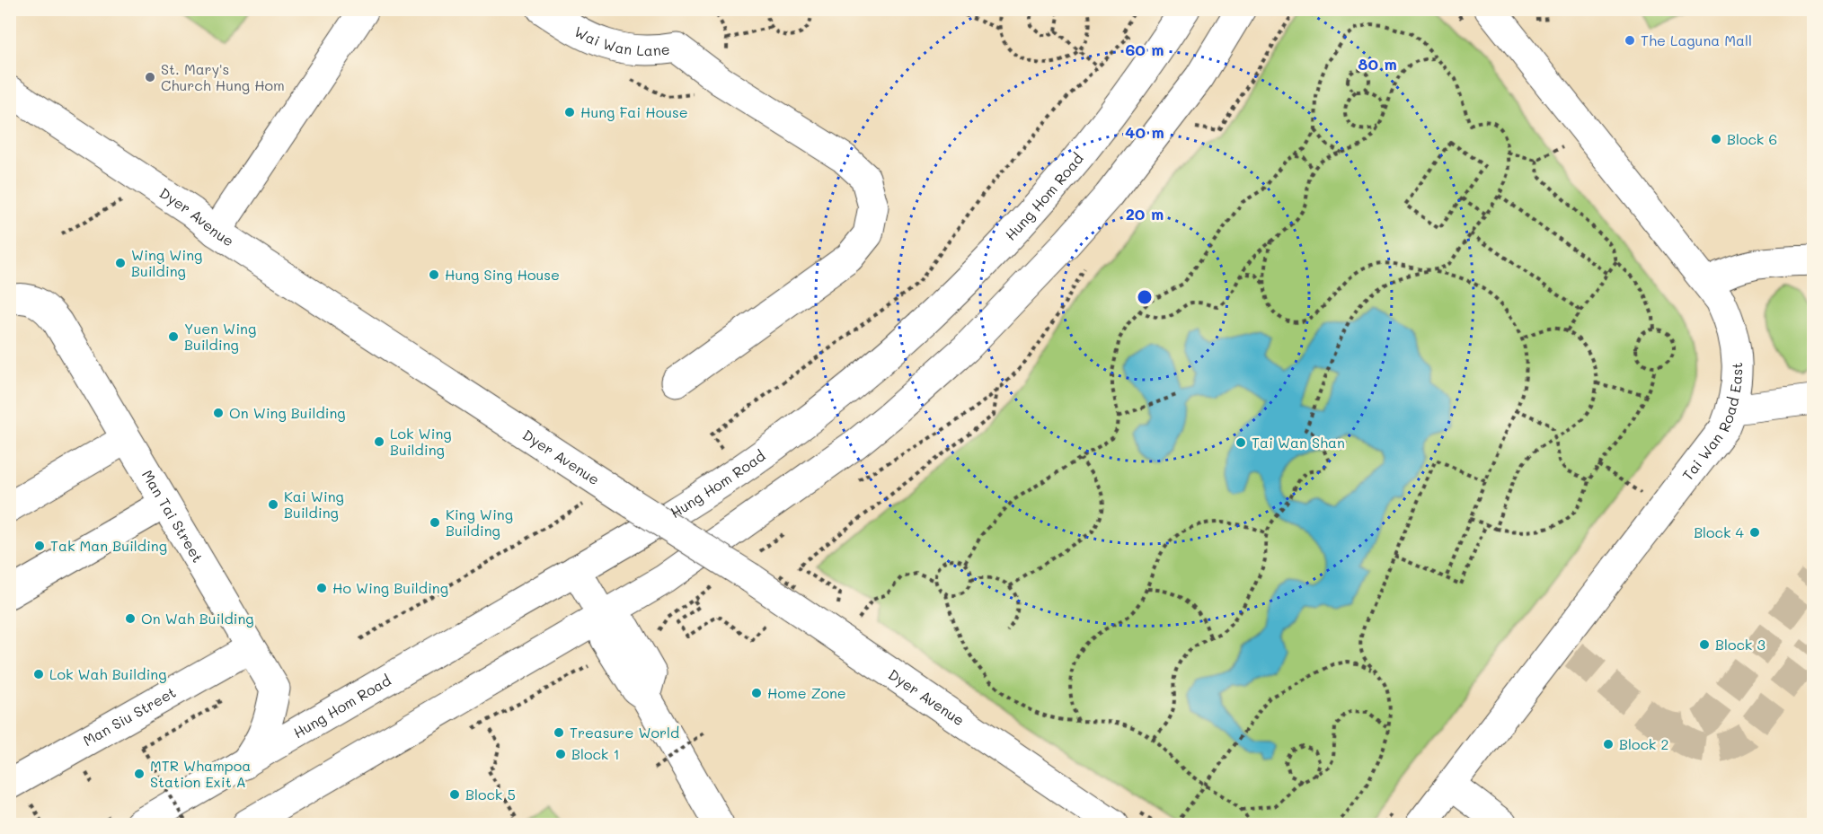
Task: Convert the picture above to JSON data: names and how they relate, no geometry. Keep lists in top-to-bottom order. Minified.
{"streets":{"street":["Wai Wan Lane","Hung Hom Road","Dyer Avenue","Tai Wan Road East","Man Tai Street","Man Siu Street"]},"crossings":[["Hung Hom Road","Man Tai Street"],["Man Tai Street","Man Siu Street"]],"places":["The Laguna Mall","St. Mary's Church Hung Hom","Hung Fai House","Block 6","Wing Wing Building","Hung Sing House","Yuen Wing Building","On Wing Building","Lok Wing Building","Tai Wan Shan","Kai Wing Building","King Wing Building","Block 4","Tak Man Building","Ho Wing Building","On Wah Building","Block 3","Lok Wah Building","Home Zone","Treasure World","Block 2","Block 1","MTR Whampoa Station Exit A","Block 5"],"rings":["60 m","80 m","40 m","20 m"]}
